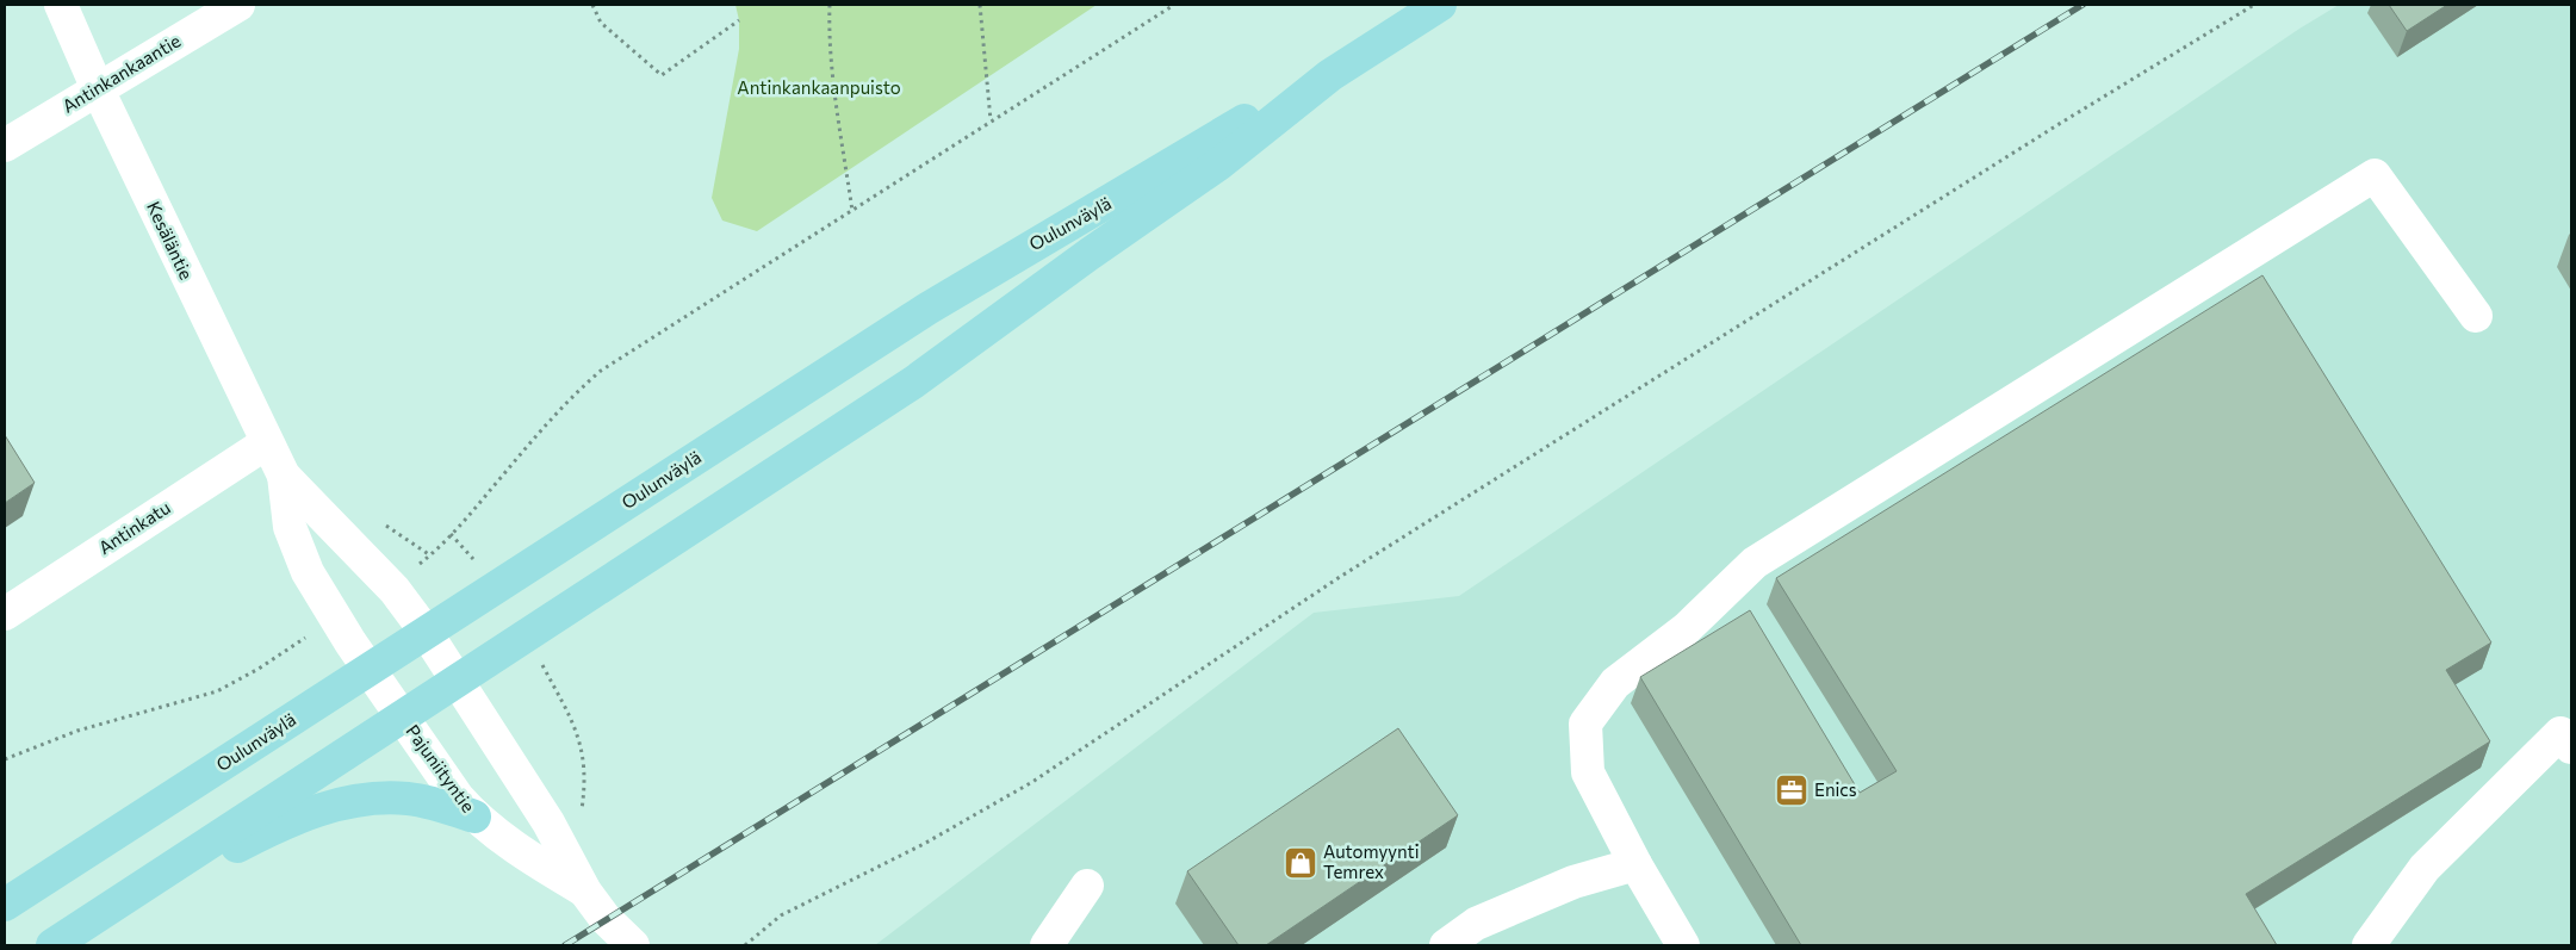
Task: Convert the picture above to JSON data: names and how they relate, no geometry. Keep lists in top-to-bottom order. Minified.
{"streets":{"main road":["Oulunväylä"],"street":["Antinkankaantie","Kesäläntie","Antinkatu","Pajuniityntie"]},"crossings":[["Antinkankaantie","Kesäläntie"],["Oulunväylä","Kesäläntie"],["Oulunväylä","Pajuniityntie"],["Kesäläntie","Antinkatu"],["Kesäläntie","Pajuniityntie"]],"parks":["Antinkankaanpuisto"],"places":{"office":["Enics"],"shop":["Automyynti Temrex"]}}
